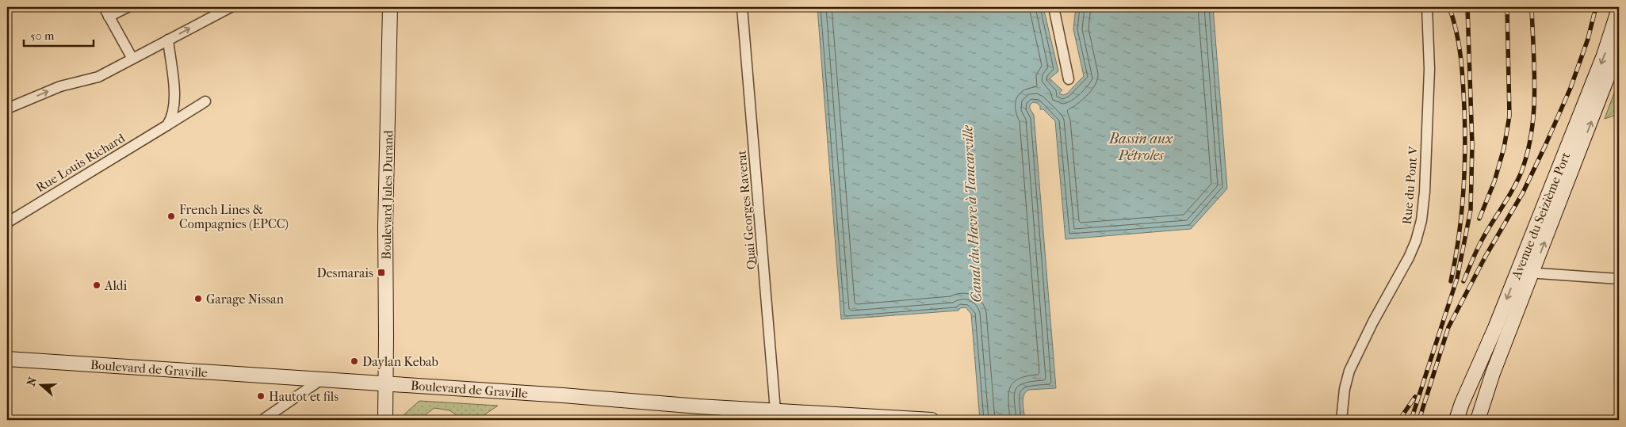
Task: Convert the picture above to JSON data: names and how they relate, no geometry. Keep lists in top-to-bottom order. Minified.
{"streets":{"main road":["Boulevard Jules Durand","Avenue du Seizième Port","Boulevard de Graville"],"street":["Rue Louis Richard","Rue du Pont V","Quai Georges Raverat"]},"crossings":[["Boulevard Jules Durand","Boulevard de Graville"],["Quai Georges Raverat","Boulevard de Graville"]],"water":["Bassin aux Pétroles","Canal du Havre à Tancarville"],"places":{"other":["French Lines & Compagnies (EPCC)","Aldi","Garage Nissan","Daylan Kebab","Hautot et fils"],"transit":["Desmarais"]},"scale_bar":"50 m","north":"left"}
